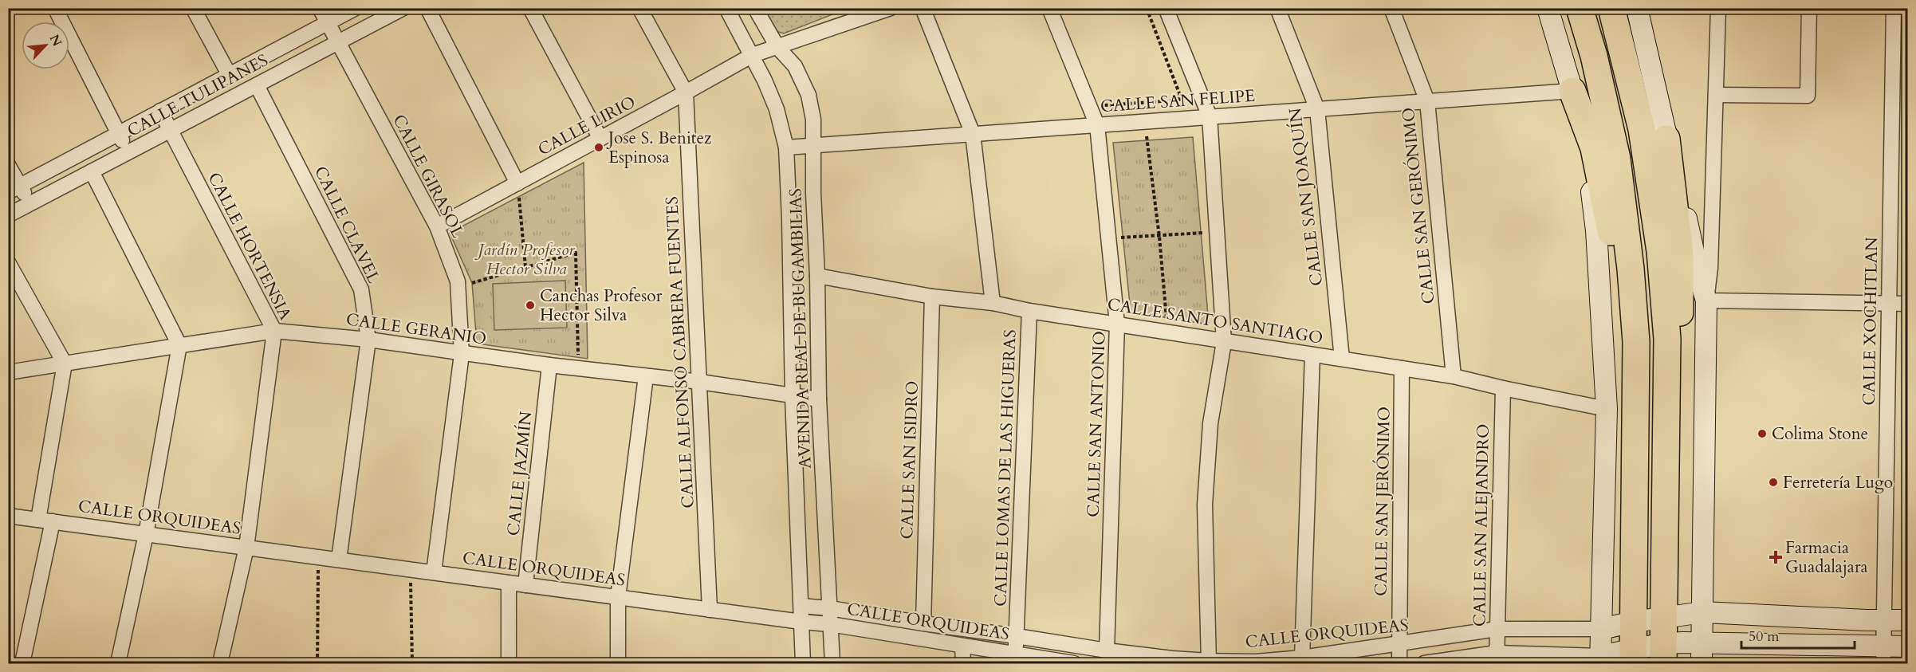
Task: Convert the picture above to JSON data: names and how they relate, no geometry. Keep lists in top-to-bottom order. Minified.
{"streets":{"street":["CALLE TULIPANES","CALLE SAN FELIPE","CALLE LIRIO","CALLE GIRASOL","CALLE SAN JOAQUÍN","CALLE SAN GERÓNIMO","CALLE CLAVEL","CALLE HORTENSIA","CALLE SANTO SANTIAGO","CALLE XOCHITLAN","AVENIDA REAL DE BUGAMBILIAS","CALLE GERANIO","CALLE ALFONSO CABRERA FUENTES","CALLE SAN ANTONIO","CALLE SAN ISIDRO","CALLE LOMAS DE LAS HIGUERAS","CALLE JAZMÍN","CALLE SAN JERÓNIMO","CALLE ORQUIDEAS","CALLE SAN ALEJANDRO"]},"crossings":[["CALLE TULIPANES","CALLE GIRASOL"],["CALLE TULIPANES","CALLE CLAVEL"],["CALLE TULIPANES","CALLE HORTENSIA"],["CALLE SAN FELIPE","CALLE SAN JOAQUÍN"],["CALLE SAN FELIPE","CALLE SAN GERÓNIMO"],["CALLE SAN FELIPE","AVENIDA REAL DE BUGAMBILIAS"],["CALLE SAN FELIPE","CALLE SAN ANTONIO"],["CALLE LIRIO","CALLE GIRASOL"],["CALLE LIRIO","AVENIDA REAL DE BUGAMBILIAS"],["CALLE LIRIO","CALLE ALFONSO CABRERA FUENTES"],["CALLE GIRASOL","CALLE GERANIO"],["CALLE GIRASOL","CALLE ORQUIDEAS"],["CALLE SAN JOAQUÍN","CALLE SANTO SANTIAGO"],["CALLE SAN GERÓNIMO","CALLE SANTO SANTIAGO"],["CALLE CLAVEL","CALLE GERANIO"],["CALLE CLAVEL","CALLE ORQUIDEAS"],["CALLE HORTENSIA","CALLE GERANIO"],["CALLE HORTENSIA","CALLE ORQUIDEAS"],["CALLE SANTO SANTIAGO","AVENIDA REAL DE BUGAMBILIAS"],["CALLE SANTO SANTIAGO","CALLE SAN ANTONIO"],["CALLE SANTO SANTIAGO","CALLE SAN ISIDRO"],["CALLE SANTO SANTIAGO","CALLE LOMAS DE LAS HIGUERAS"],["CALLE SANTO SANTIAGO","CALLE SAN JERÓNIMO"],["CALLE SANTO SANTIAGO","CALLE SAN ALEJANDRO"],["AVENIDA REAL DE BUGAMBILIAS","CALLE GERANIO"],["AVENIDA REAL DE BUGAMBILIAS","CALLE ORQUIDEAS"],["CALLE GERANIO","CALLE ALFONSO CABRERA FUENTES"],["CALLE GERANIO","CALLE JAZMÍN"],["CALLE ALFONSO CABRERA FUENTES","CALLE ORQUIDEAS"],["CALLE SAN ANTONIO","CALLE ORQUIDEAS"],["CALLE SAN ISIDRO","CALLE ORQUIDEAS"],["CALLE LOMAS DE LAS HIGUERAS","CALLE ORQUIDEAS"],["CALLE JAZMÍN","CALLE ORQUIDEAS"],["CALLE SAN JERÓNIMO","CALLE ORQUIDEAS"],["CALLE ORQUIDEAS","CALLE SAN ALEJANDRO"]],"parks":["Jardín Profesor Hector Silva"],"places":{"other":["Jose S. Benitez Espinosa","Canchas Profesor Hector Silva","Colima Stone","Ferretería Lugo"],"health":["Farmacia Guadalajara"]},"scale_bar":"50 m","north":"top right"}
